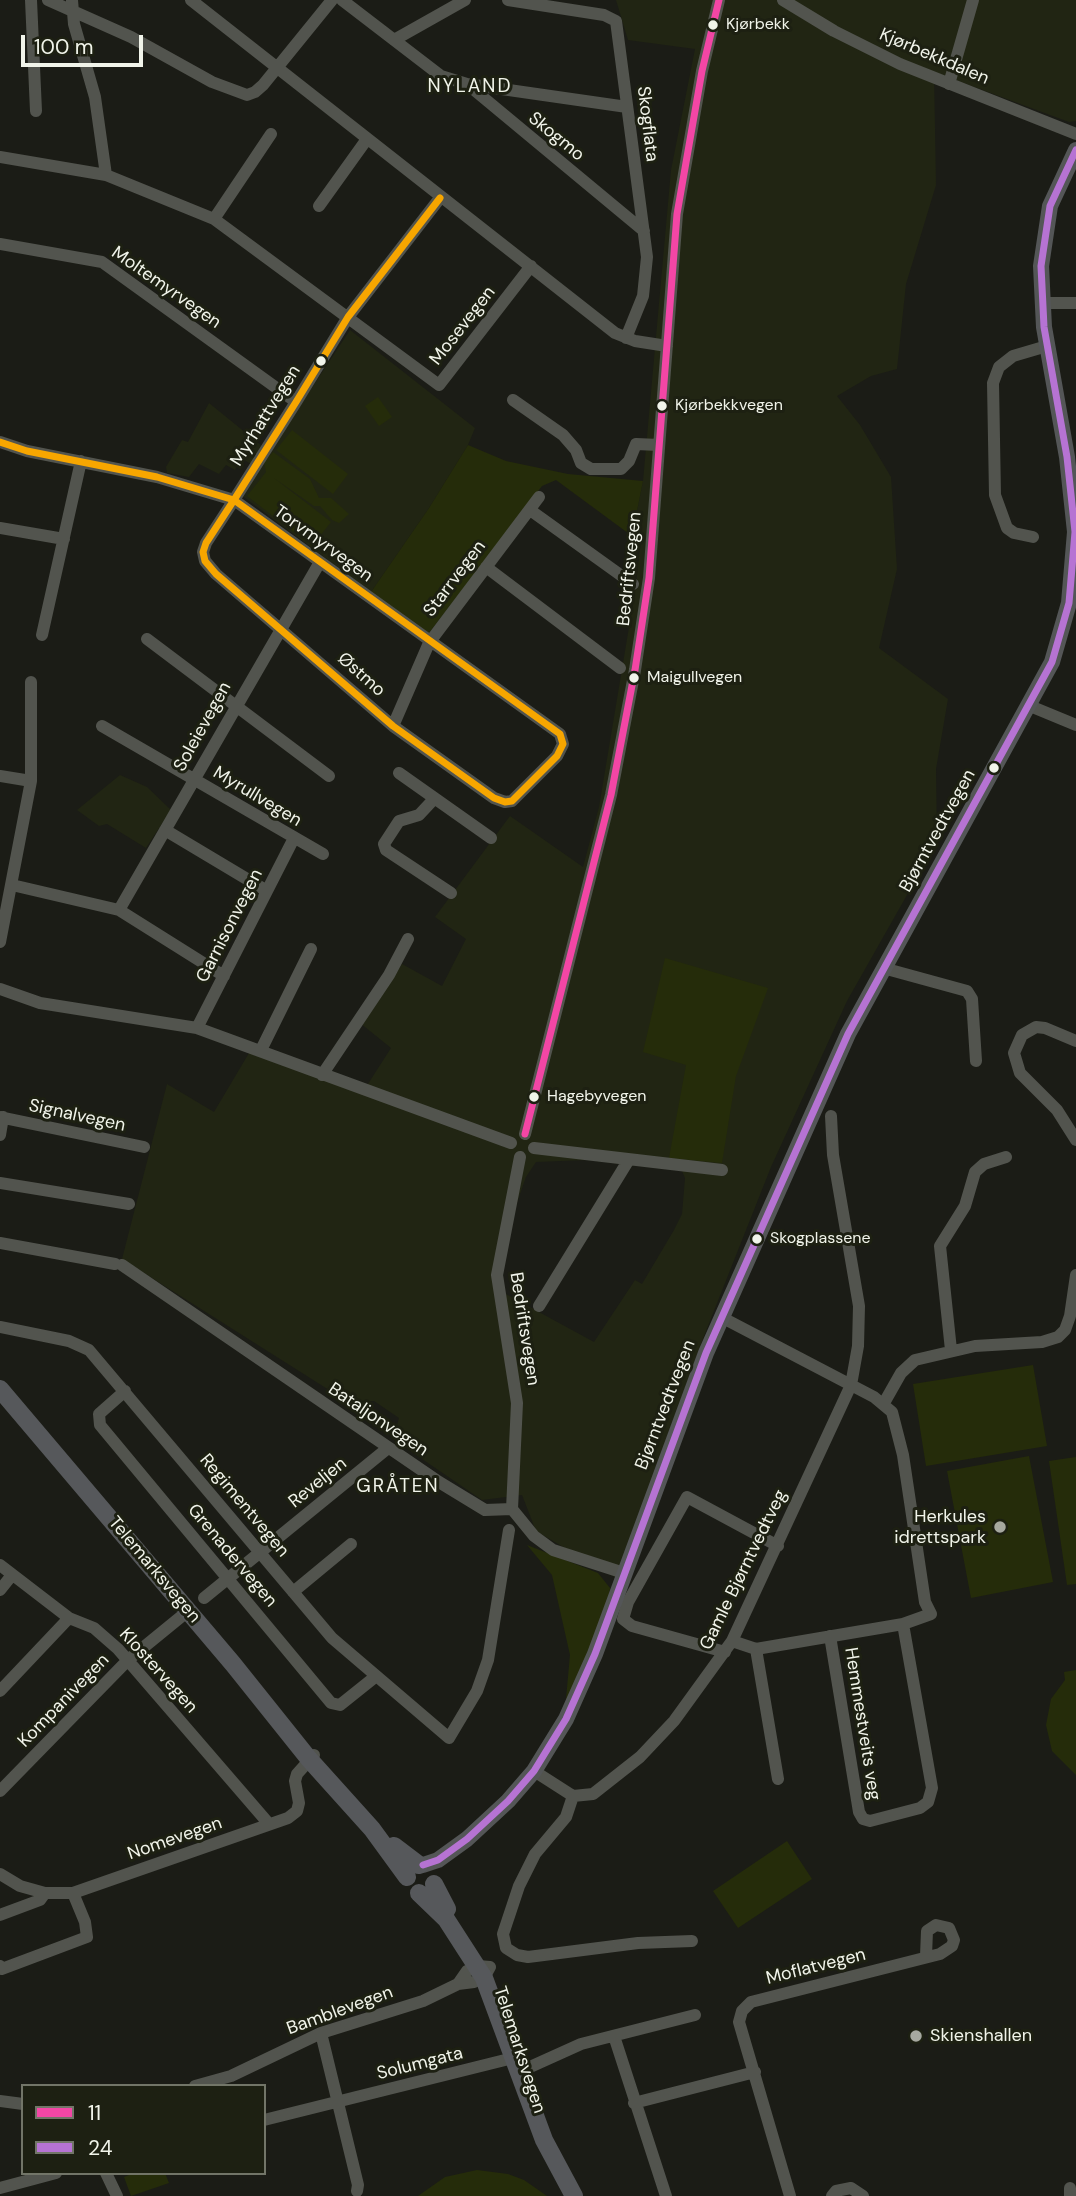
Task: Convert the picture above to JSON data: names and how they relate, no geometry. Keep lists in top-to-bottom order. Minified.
{"streets":{"highway":["Telemarksvegen"],"main road":["Bjørntvedtvegen"],"street":["Kjørbekkdalen","Skogflata","Skogmo","Moltemyrvegen","Mosevegen","Myrhattvegen","Torvmyrvegen","Bedriftsvegen","Starrvegen","Østmo","Soleievegen","Myrullvegen","Garnisonvegen","Signalvegen","Bataljonvegen","Reveljen","Regimentvegen","Grenadervegen","Gamle Bjørntvedtveg","Klostervegen","Kompanivegen","Hemmestveits veg","Nomevegen","Moflatvegen","Bamblevegen","Solumgata"]},"crossings":[["Skogflata","Skogmo"],["Moltemyrvegen","Myrhattvegen"],["Mosevegen","Myrhattvegen"],["Myrhattvegen","Torvmyrvegen"],["Myrhattvegen","Østmo"],["Torvmyrvegen","Starrvegen"],["Torvmyrvegen","Østmo"],["Torvmyrvegen","Soleievegen"],["Bedriftsvegen","Bataljonvegen"],["Starrvegen","Østmo"],["Østmo","Soleievegen"],["Soleievegen","Myrullvegen"],["Myrullvegen","Garnisonvegen"],["Bjørntvedtvegen","Telemarksvegen"],["Bataljonvegen","Reveljen"],["Reveljen","Regimentvegen"],["Reveljen","Grenadervegen"],["Regimentvegen","Grenadervegen"],["Telemarksvegen","Kompanivegen"],["Telemarksvegen","Nomevegen"],["Telemarksvegen","Bamblevegen"],["Klostervegen","Kompanivegen"],["Klostervegen","Nomevegen"]],"districts":["NYLAND","GRÅTEN"],"places":["Kjørbekk","Kjørbekkvegen","Maigullvegen","Hagebyvegen","Skogplassene","Herkules idrettspark","Skienshallen"],"lines":["transit line 11","transit line 24"],"legend":["11","24"],"scale_bar":"100 m"}
